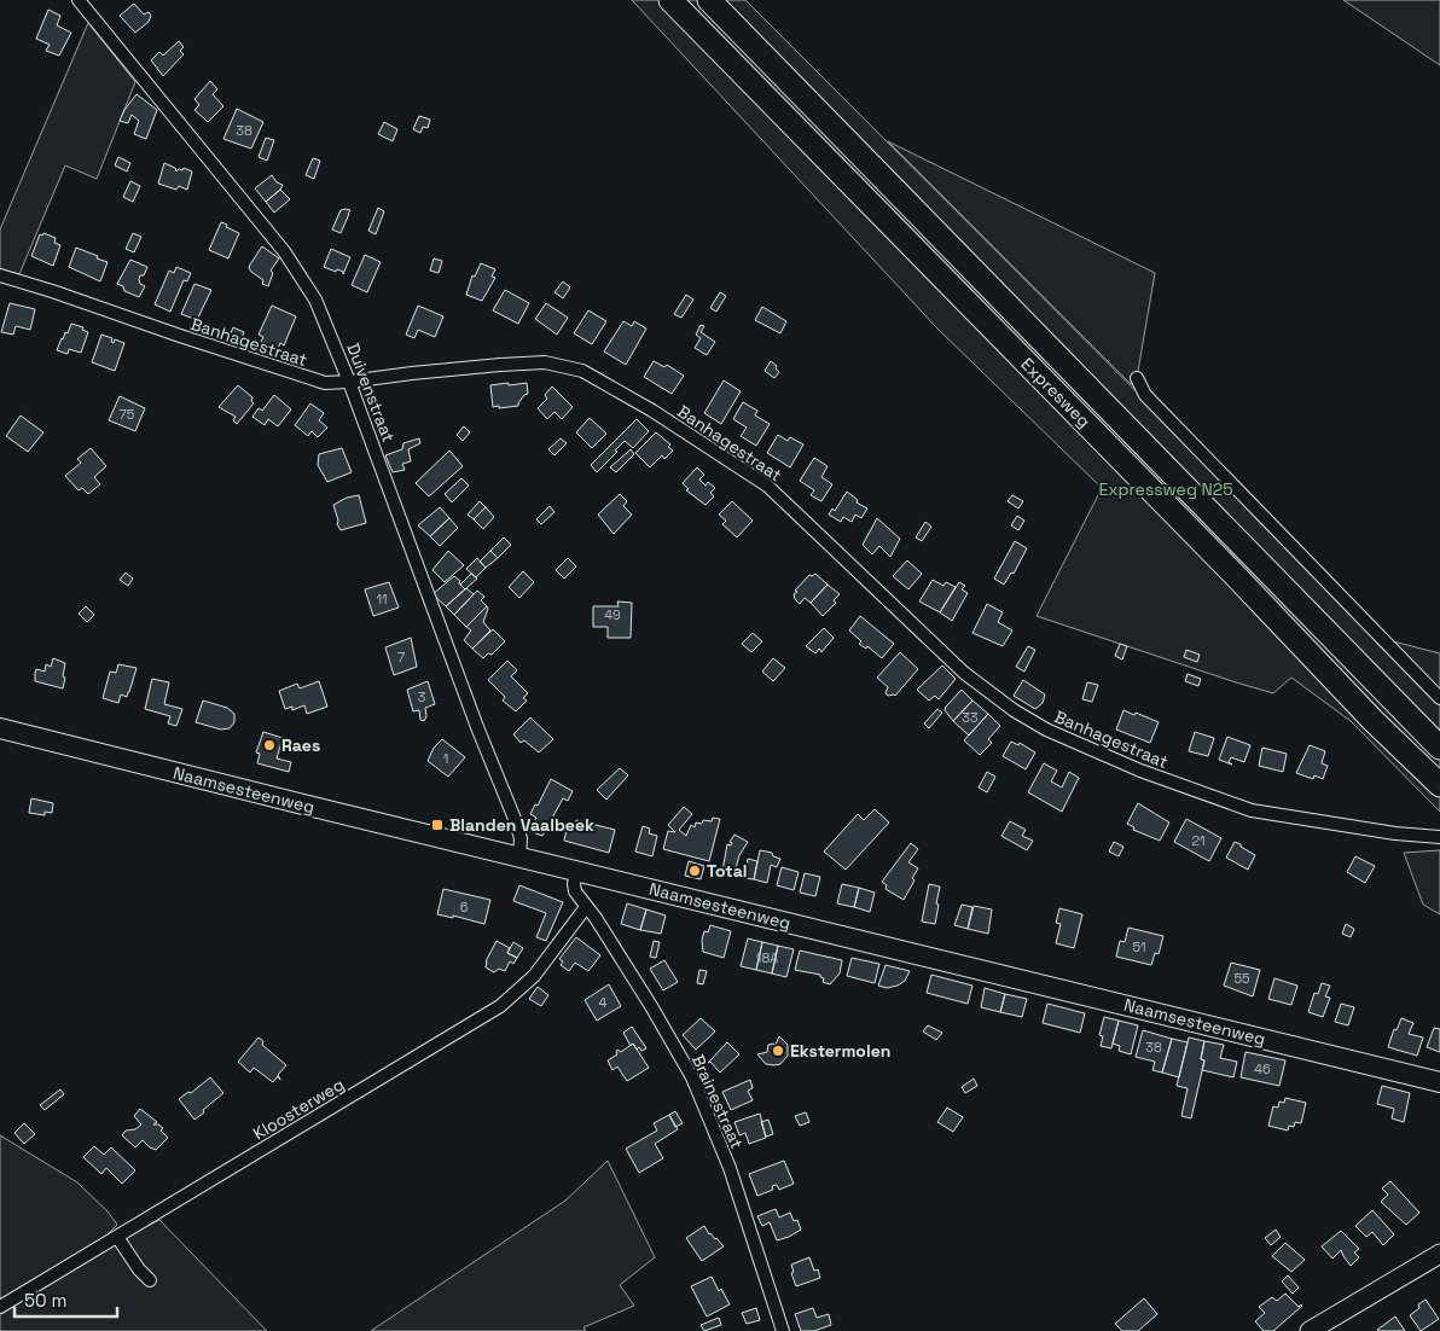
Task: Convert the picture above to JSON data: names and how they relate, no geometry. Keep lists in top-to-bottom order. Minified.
{"streets":{"highway":["Expresweg"],"main road":["Naamsesteenweg"],"street":["Banhagestraat","Duivenstraat","Brainestraat","Kloosterweg"]},"crossings":[["Banhagestraat","Duivenstraat"],["Duivenstraat","Naamsesteenweg"],["Naamsesteenweg","Brainestraat"],["Brainestraat","Kloosterweg"]],"parks":["Expressweg N25"],"places":{"other":["Raes","Total","Ekstermolen"],"transit":["Blanden Vaalbeek"]},"house_numbers":["38","75","11","49","7","3","33","1","21","6","51","18A","55","4","38","46"],"scale_bar":"50 m"}
